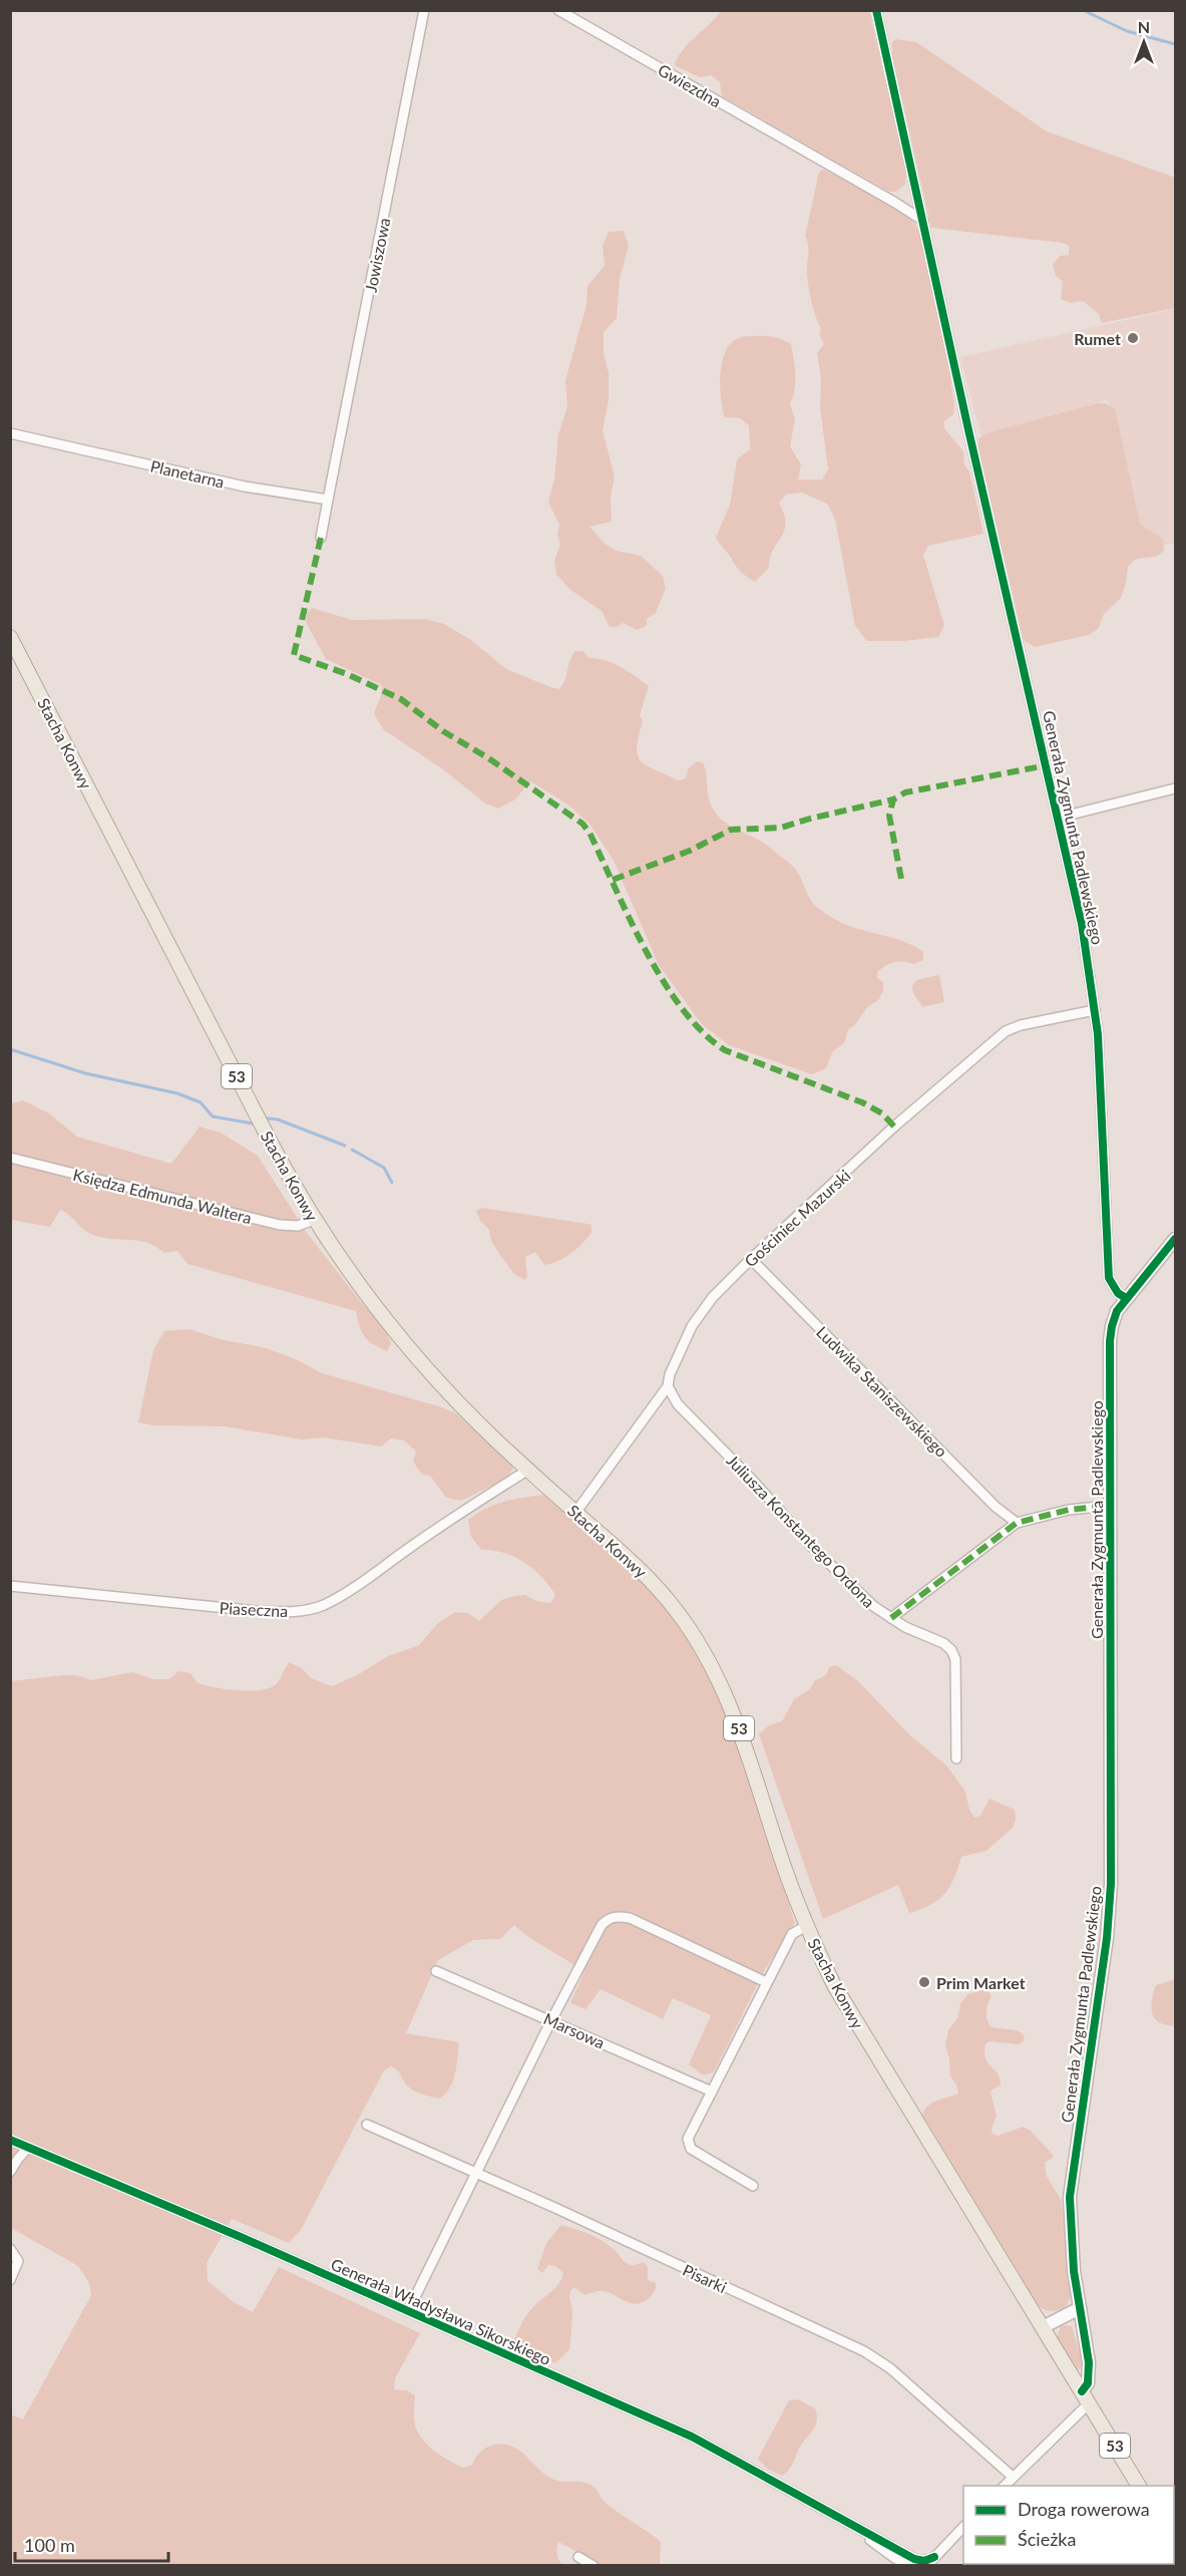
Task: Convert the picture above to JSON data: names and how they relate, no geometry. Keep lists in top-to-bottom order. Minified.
{"streets":{"main road":["Stacha Konwy","53"],"street":["Gwiezdna","Jowiszowa","Planetarna","Generała Zygmunta Padlewskiego","Księdza Edmunda Waltera","Gościniec Mazurski","Ludwika Staniszewskiego","Juliusza Konstantego Ordona","Piaseczna","Marsowa","Pisarki","Generała Władysława Sikorskiego"]},"crossings":[["Gwiezdna","Generała Zygmunta Padlewskiego"],["Jowiszowa","Planetarna"],["Stacha Konwy","Generała Zygmunta Padlewskiego"],["Stacha Konwy","Księdza Edmunda Waltera"],["Stacha Konwy","Gościniec Mazurski"],["Stacha Konwy","Piaseczna"],["Generała Zygmunta Padlewskiego","Gościniec Mazurski"],["Generała Zygmunta Padlewskiego","Juliusza Konstantego Ordona"],["Gościniec Mazurski","Ludwika Staniszewskiego"],["Gościniec Mazurski","Juliusza Konstantego Ordona"],["Ludwika Staniszewskiego","Juliusza Konstantego Ordona"]],"places":["Rumet","Prim Market"],"legend":["Droga rowerowa","Ścieżka"],"scale_bar":"100 m","north":"top"}
